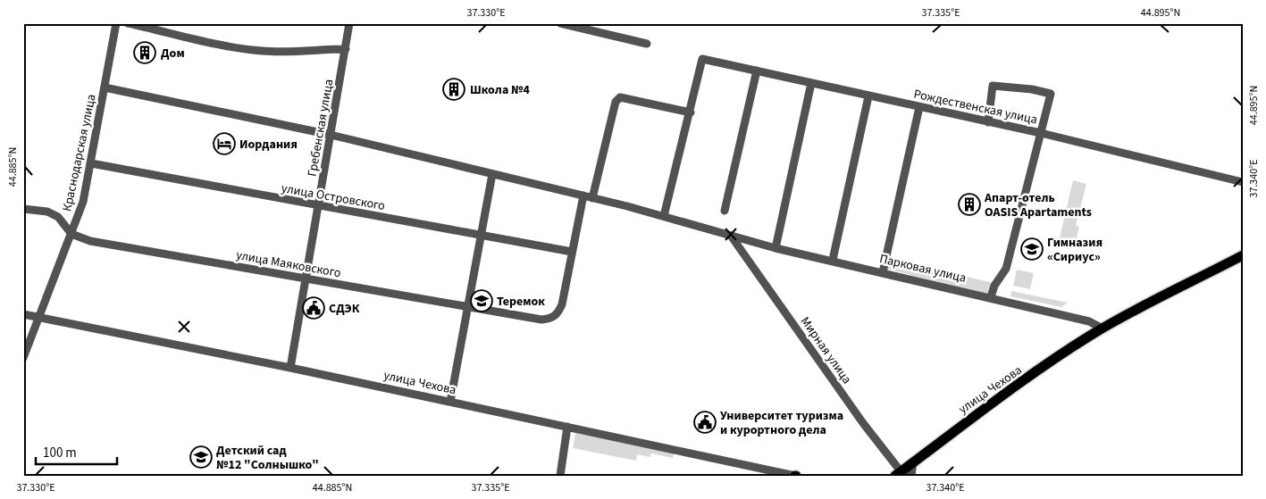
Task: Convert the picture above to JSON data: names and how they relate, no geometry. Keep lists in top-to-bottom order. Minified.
{"streets":{"main road":["улица Чехова"],"street":["Рождественская улица","Гребенская улица","Краснодарская улица","улица Островского","улица Маяковского","Парковая улица","Мирная улица"]},"crossings":[["Гребенская улица","улица Островского"],["Гребенская улица","улица Маяковского"],["Гребенская улица","Парковая улица"],["Гребенская улица","улица Чехова"],["Краснодарская улица","улица Островского"],["Краснодарская улица","улица Маяковского"],["Краснодарская улица","Парковая улица"],["Краснодарская улица","улица Чехова"],["улица Островского","улица Маяковского"],["Парковая улица","Мирная улица"],["Парковая улица","улица Чехова"],["Мирная улица","улица Чехова"]],"places":{"building":["Дом","Школа №4","Апарт-отель OASIS Apartaments"],"hotel":["Иордания"],"school or university":["Гимназия «Сириус»","Теремок","Детский сад №12 \"Солнышко\""],"public building":["СДЭК","Университет туризма и курортного дела"]},"scale_bar":"100 m","coordinates":["37.330°E","37.335°E","44.895°N","44.885°N","37.340°E"]}
